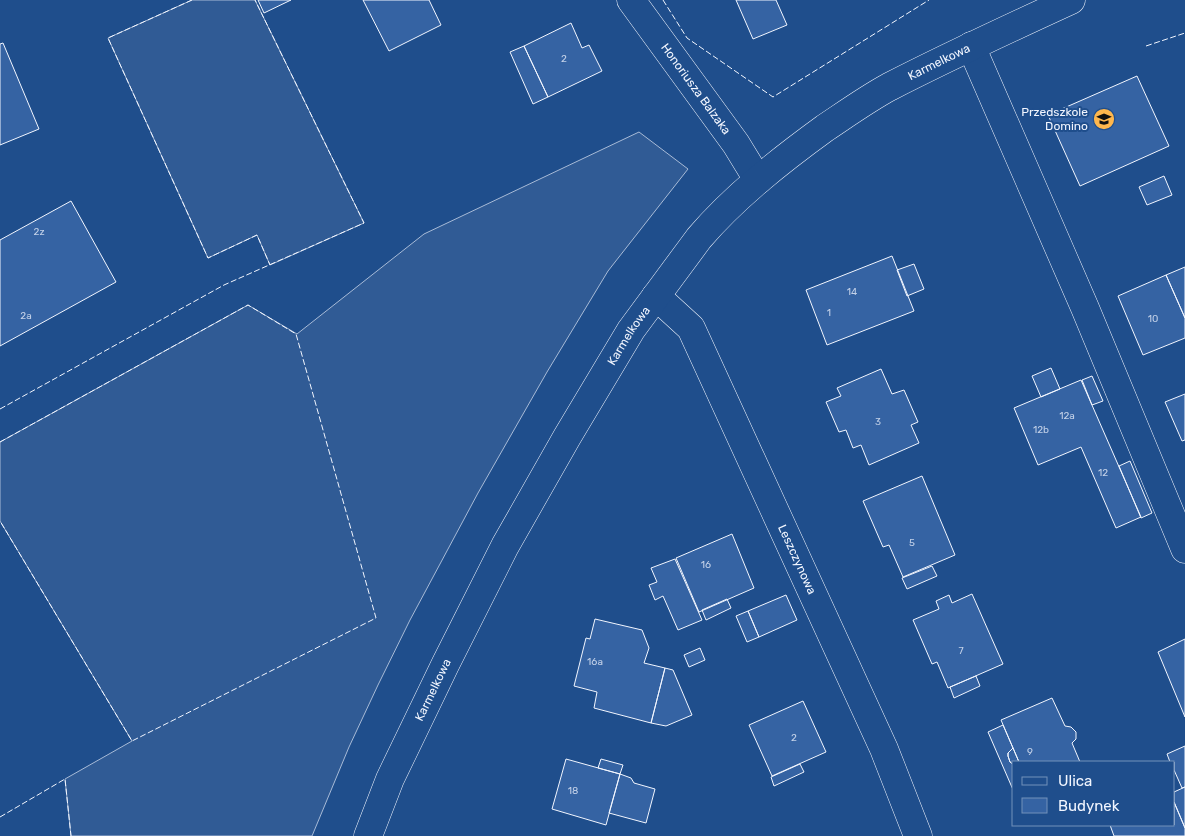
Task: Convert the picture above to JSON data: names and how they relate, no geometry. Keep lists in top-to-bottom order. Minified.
{"streets":{"street":["Karmelkowa","Honoriusza Balzaka","Leszczynowa"]},"crossings":[["Karmelkowa","Honoriusza Balzaka"],["Karmelkowa","Leszczynowa"]],"places":{"school or university":["Przedszkole Domino"]},"house_numbers":["2","2z","14","1","2a","10","12a","3","12b","12","5","16","7","16a","2","9","18"],"legend":["Ulica","Budynek"]}
